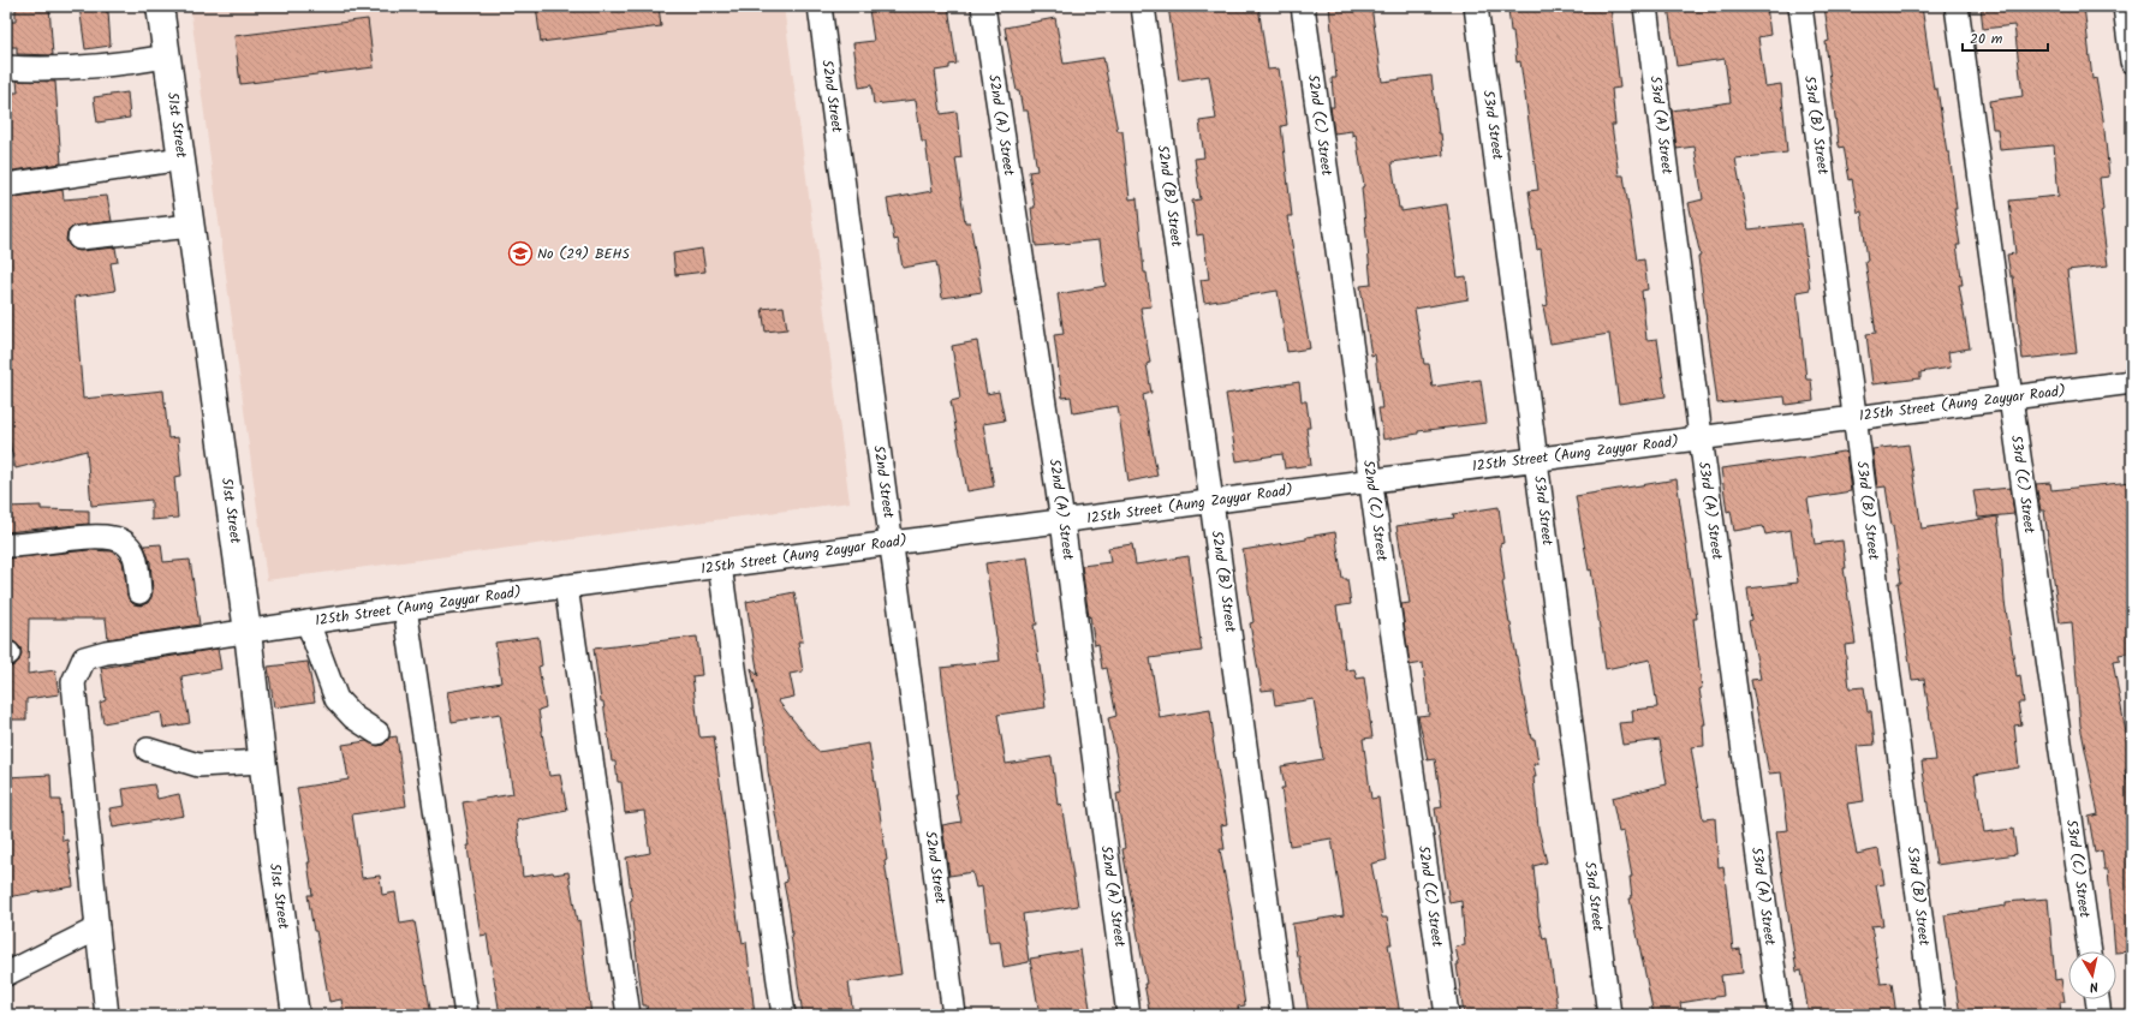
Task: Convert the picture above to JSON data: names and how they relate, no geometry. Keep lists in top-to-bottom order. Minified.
{"streets":{"street":["52nd Street","51st Street","52nd (A) Street","52nd (C) Street","53rd Street","53rd (A) Street","53rd (B) Street","52nd (B) Street","125th Street (Aung Zayyar Road)","53rd (C) Street"]},"crossings":[["52nd Street","125th Street (Aung Zayyar Road)"],["51st Street","125th Street (Aung Zayyar Road)"],["52nd (A) Street","125th Street (Aung Zayyar Road)"],["52nd (C) Street","125th Street (Aung Zayyar Road)"],["53rd Street","125th Street (Aung Zayyar Road)"],["53rd (A) Street","125th Street (Aung Zayyar Road)"],["53rd (B) Street","125th Street (Aung Zayyar Road)"],["52nd (B) Street","125th Street (Aung Zayyar Road)"],["125th Street (Aung Zayyar Road)","53rd (C) Street"]],"places":{"school or university":["No (29) BEHS"]},"scale_bar":"20 m","north":"bottom"}
